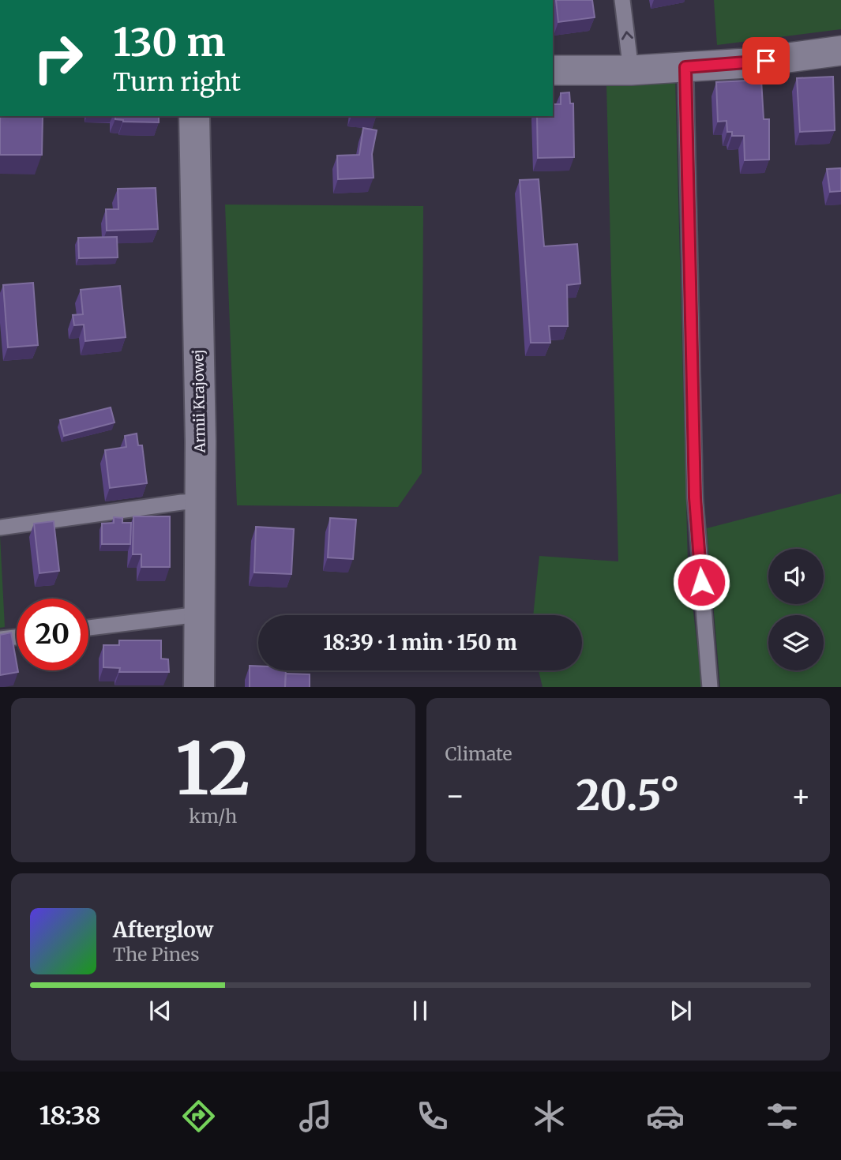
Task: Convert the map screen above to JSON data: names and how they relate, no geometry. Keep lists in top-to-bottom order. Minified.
{"streets":{"street":["Armii Krajowej"]},"page":{"turn":["130 m","Turn right"],"limit":"20","trip":"18:39 · 1 min · 150 m","tile":[["12","km/h"],"Climate"],"heat":["−","20.5°","+"],"song":["Afterglow","The Pines"],"tabs":"18:38"}}
